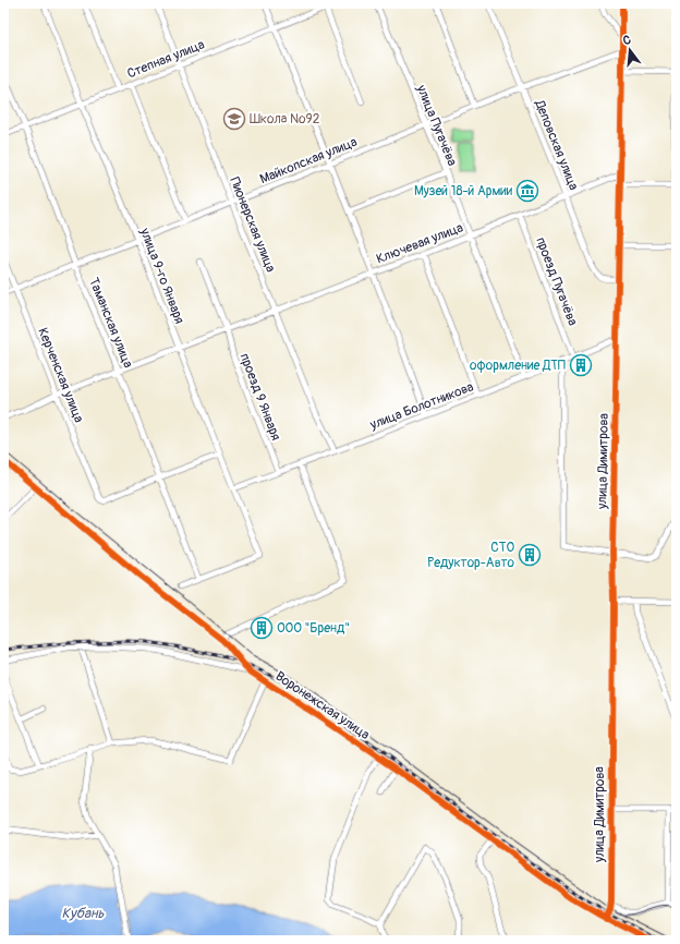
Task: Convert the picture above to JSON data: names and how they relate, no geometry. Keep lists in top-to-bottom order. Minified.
{"streets":{"street":["Степная улица","улица Пугачёва","Деповская улица","Майкопская улица","Пионерская улица","Ключевая улица","улица 9-го Января","проезд Пугачёва","Таманская улица","Керченская улица","проезд 9 Января","улица Болотникова","улица Димитрова","Воронежская улица"]},"crossings":[["Степная улица","Пионерская улица"],["Степная улица","улица 9-го Января"],["Степная улица","Таманская улица"],["улица Пугачёва","Майкопская улица"],["улица Пугачёва","Ключевая улица"],["улица Пугачёва","улица Болотникова"],["Деповская улица","Майкопская улица"],["Деповская улица","Ключевая улица"],["Деповская улица","улица Димитрова"],["Майкопская улица","Пионерская улица"],["Майкопская улица","улица 9-го Января"],["Майкопская улица","Таманская улица"],["Майкопская улица","Керченская улица"],["Майкопская улица","улица Димитрова"],["Пионерская улица","Ключевая улица"],["Пионерская улица","улица Болотникова"],["Ключевая улица","улица 9-го Января"],["Ключевая улица","проезд Пугачёва"],["Ключевая улица","Таманская улица"],["Ключевая улица","Керченская улица"],["Ключевая улица","проезд 9 Января"],["Ключевая улица","улица Димитрова"],["улица 9-го Января","Таманская улица"],["улица 9-го Января","улица Болотникова"],["проезд Пугачёва","улица Болотникова"],["Таманская улица","Керченская улица"],["проезд 9 Января","улица Болотникова"],["улица Болотникова","улица Димитрова"],["улица Димитрова","Воронежская улица"]],"water":["Кубань"],"places":{"school or university":["Школа №92"],"museum":["Музей 18-й Армии"],"building":["оформление ДТП","СТО Редуктор-Авто","ООО \"Бренд\""]},"north":"top"}
